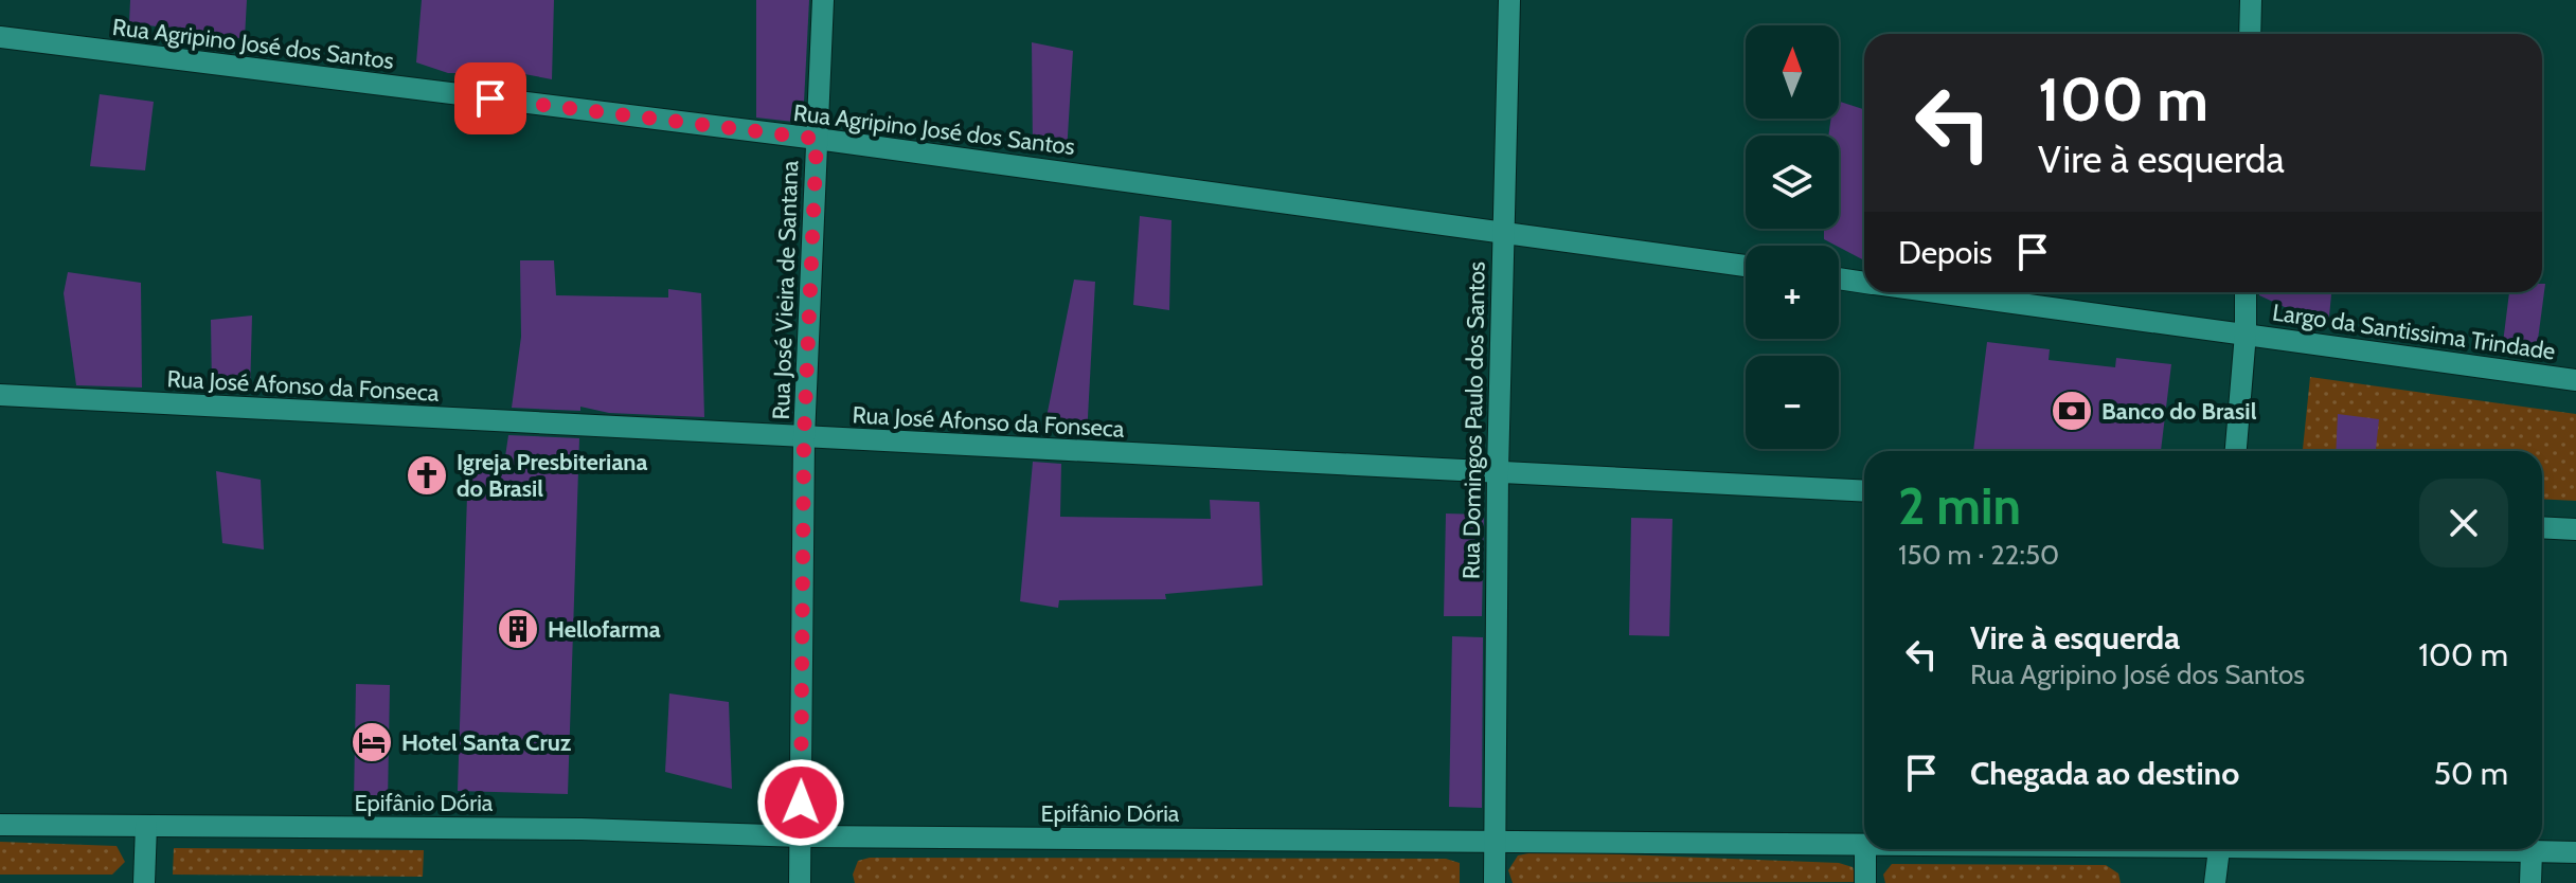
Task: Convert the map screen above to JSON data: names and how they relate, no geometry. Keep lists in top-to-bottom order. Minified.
{"streets":{"street":["Rua Agripino José dos Santos","Rua José Vieira de Santana","Largo da Santissima Trindade","Rua José Afonso da Fonseca","Rua Domingos Paulo dos Santos","Epifânio Dória"]},"crossings":[["Rua Agripino José dos Santos","Rua José Vieira de Santana"],["Rua Agripino José dos Santos","Rua Domingos Paulo dos Santos"],["Rua José Vieira de Santana","Rua José Afonso da Fonseca"],["Rua José Vieira de Santana","Epifânio Dória"],["Rua José Afonso da Fonseca","Rua Domingos Paulo dos Santos"],["Rua Domingos Paulo dos Santos","Epifânio Dória"]],"places":{"bank":["Banco do Brasil"],"church":["Igreja Presbiteriana do Brasil"],"building":["Hellofarma"],"hotel":["Hotel Santa Cruz"]},"north":"top","page":{"map_buttons":["+","−"],"turn":["100 m","Vire à esquerda"],"then":"Depois","heading":["2 min","150 m · 22:50"],"list":[{"name":"Vire à esquerda","note":"Rua Agripino José dos Santos","value":"100 m"},{"name":"Chegada ao destino","value":"50 m"}]}}
